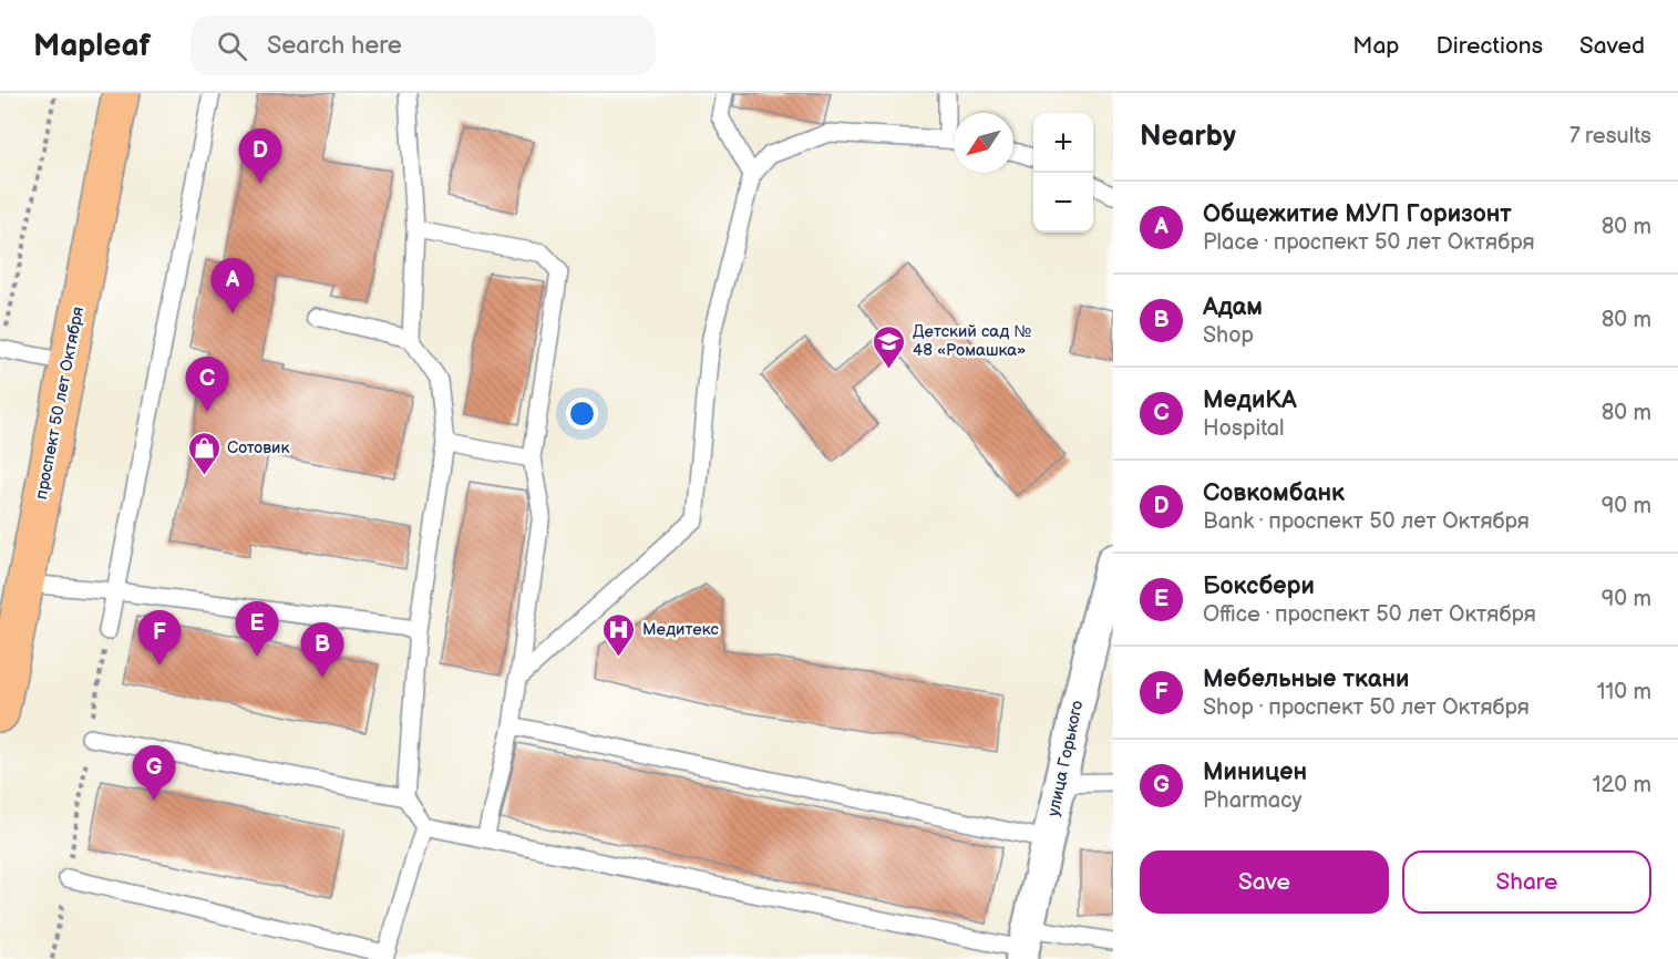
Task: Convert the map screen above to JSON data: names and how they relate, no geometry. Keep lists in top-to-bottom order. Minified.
{"streets":{"main road":["проспект 50 лет Октября"],"street":["улица Горького"]},"places":{"school or university":["Детский сад № 48 «Ромашка»"],"shop":["Сотовик"],"hospital":["Медитекс"]},"north":"bottom left","page":{"header":"Mapleaf","search":"Search here","nav":["Map","Directions","Saved"],"heading":["Nearby","7 results"],"map_buttons":["+","−"],"pins":["D","A","C","E","F","B","G"],"list":[{"mark":"A","name":"Общежитие МУП Горизонт","note":"Place · проспект 50 лет Октября","value":"80 m"},{"mark":"B","name":"Адам","note":"Shop","value":"80 m"},{"mark":"C","name":"МедиКА","note":"Hospital","value":"80 m"},{"mark":"D","name":"Совкомбанк","note":"Bank · проспект 50 лет Октября","value":"90 m"},{"mark":"E","name":"Боксбери","note":"Office · проспект 50 лет Октября","value":"90 m"},{"mark":"F","name":"Мебельные ткани","note":"Shop · проспект 50 лет Октября","value":"110 m"},{"mark":"G","name":"Миницен","note":"Pharmacy","value":"120 m"}],"buttons":["Save","Share"]}}
